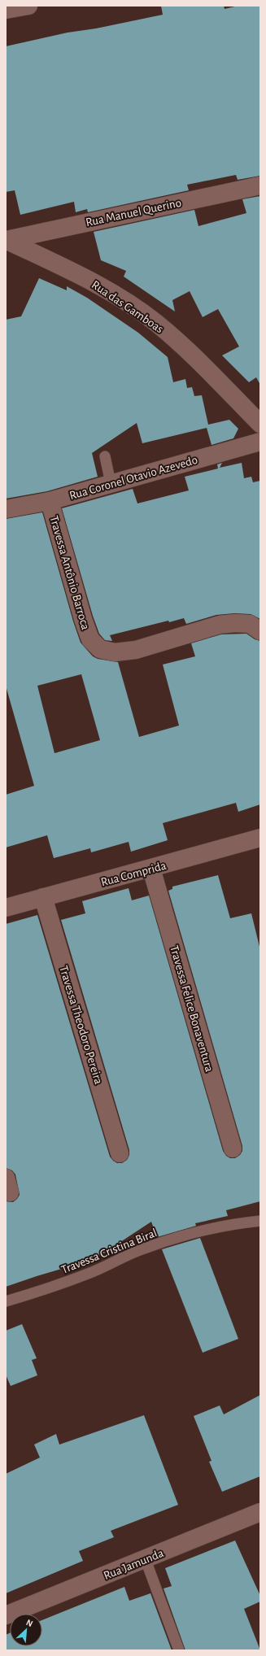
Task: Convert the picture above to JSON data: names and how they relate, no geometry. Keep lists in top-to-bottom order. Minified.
{"streets":{"street":["Rua Manuel Querino","Rua das Gamboas","Rua Coronel Otavio Azevedo","Travessa Antônio Barroca","Rua Comprida","Travessa Felice Bonaventura","Travessa Theodoro Pereira","Rua Jamunda"],"lane":["Travessa Cristina Biral"]},"crossings":[["Rua Manuel Querino","Rua das Gamboas"],["Rua Coronel Otavio Azevedo","Travessa Antônio Barroca"],["Rua Comprida","Travessa Felice Bonaventura"],["Rua Comprida","Travessa Theodoro Pereira"]],"north":"top right"}
